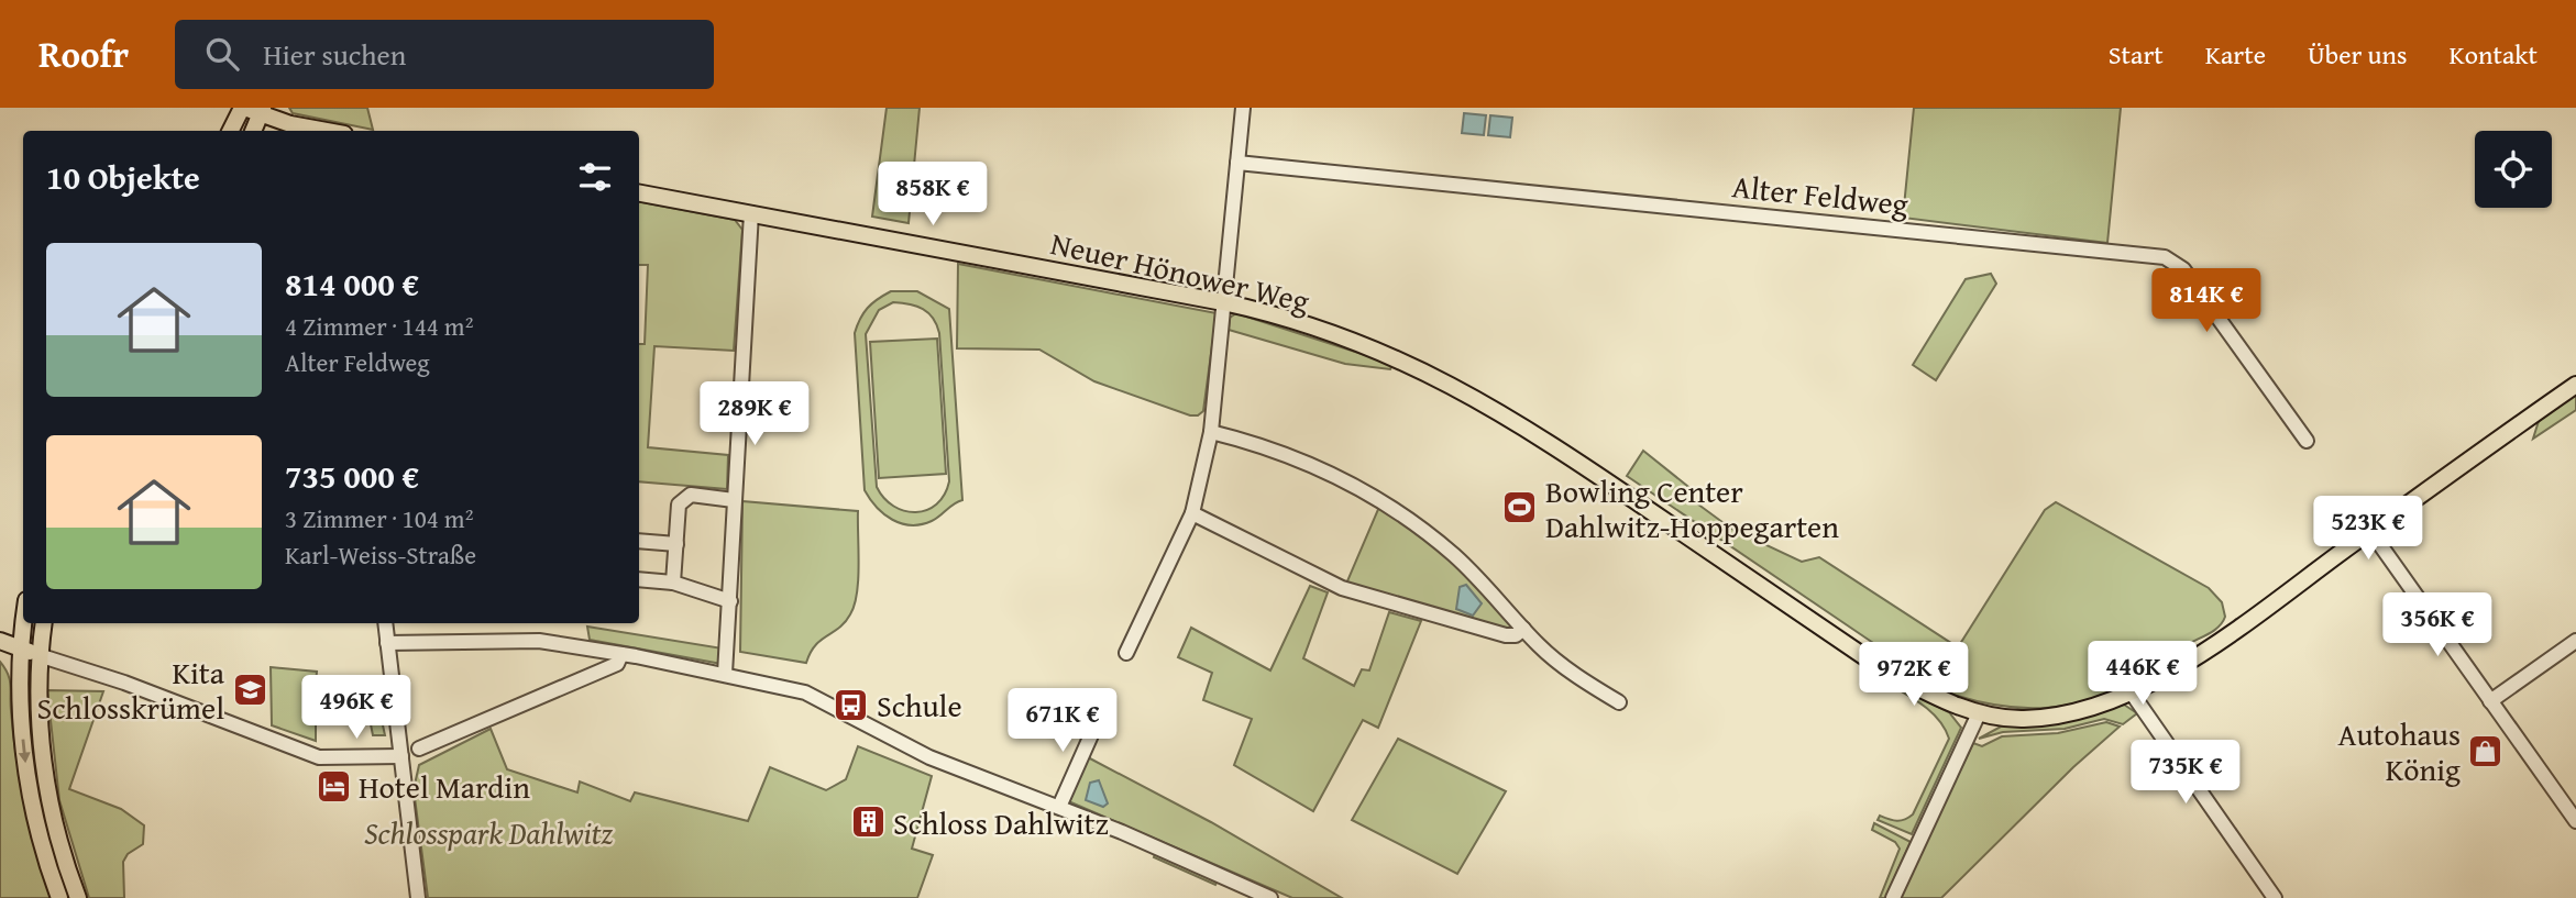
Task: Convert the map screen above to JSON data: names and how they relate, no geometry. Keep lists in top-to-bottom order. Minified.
{"streets":{"main road":["Neuer Hönower Weg"],"street":["Alter Feldweg"]},"parks":["Schlosspark Dahlwitz"],"places":{"sports":["Bowling Center Dahlwitz-Hoppegarten"],"school or university":["Kita Schlosskrümel"],"bus stop":["Schule"],"shop":["Autohaus König"],"hotel":["Hotel Mardin"],"building":["Schloss Dahlwitz"]},"page":{"header":"Roofr","search":"Hier suchen","nav":["Start","Karte","Über uns","Kontakt"],"heading":"10 Objekte","price":["858K €","814K €","289K €","523K €","356K €","446K €","972K €","496K €","671K €","735K €"],"list":[{"name":"814 000 €","note":"4 Zimmer · 144 m² · Alter Feldweg"},{"name":"735 000 €","note":"3 Zimmer · 104 m² · Karl-Weiss-Straße"}]}}
